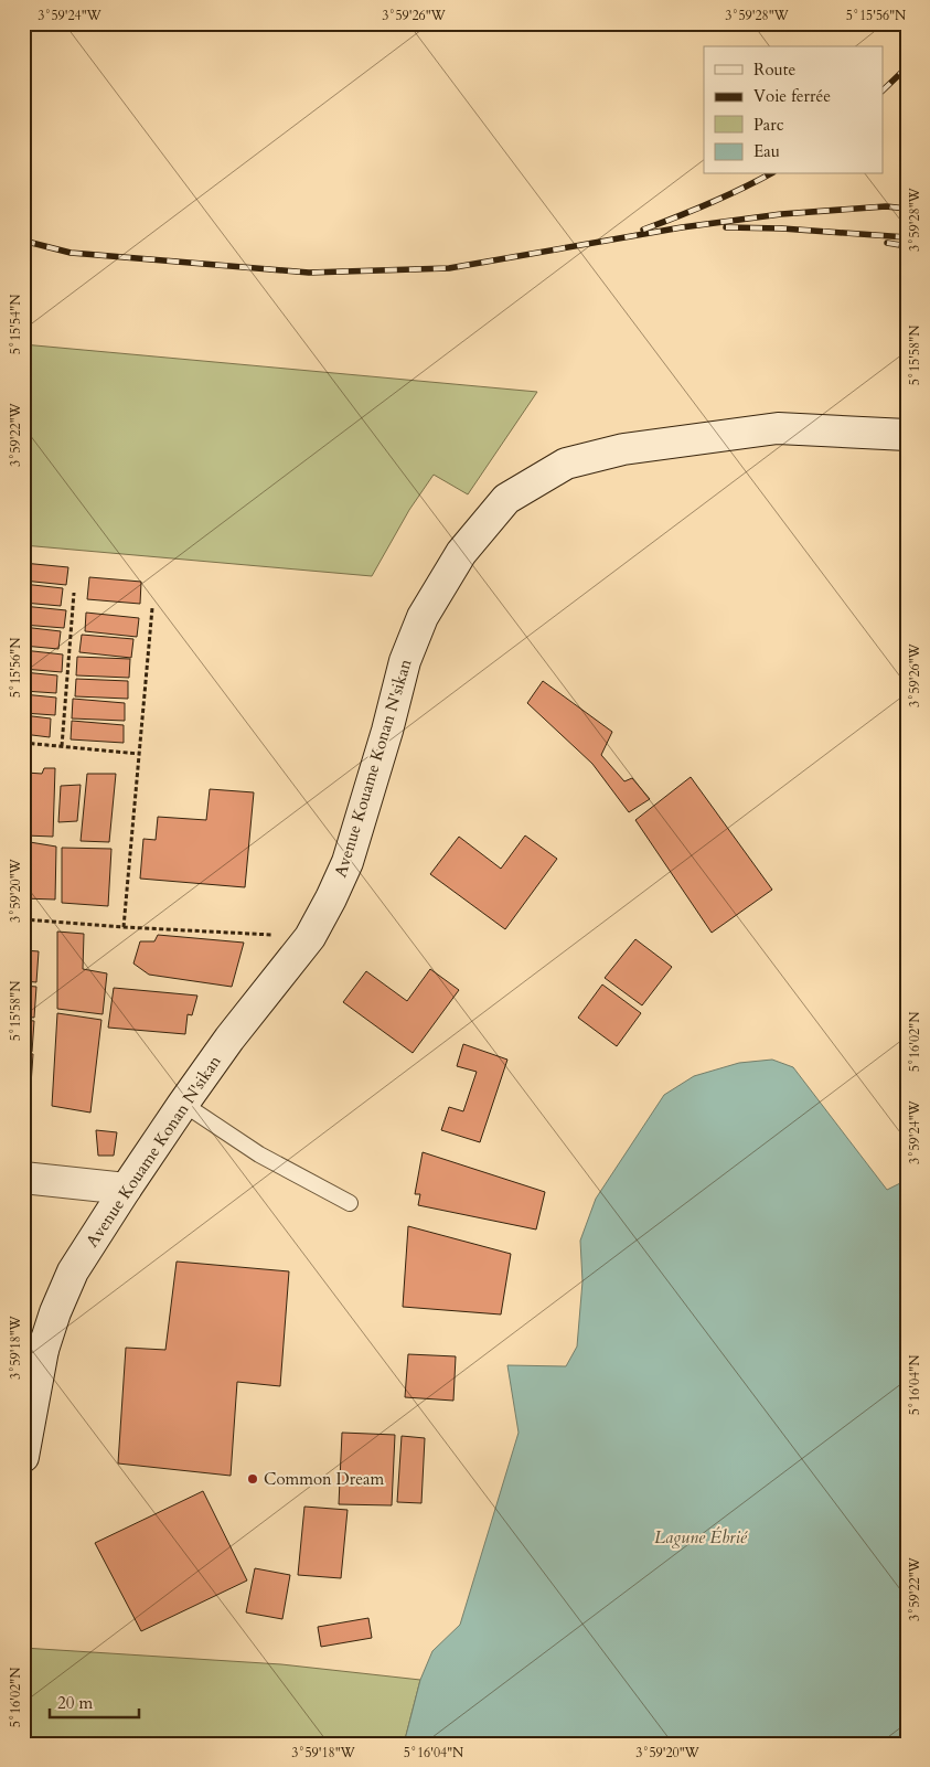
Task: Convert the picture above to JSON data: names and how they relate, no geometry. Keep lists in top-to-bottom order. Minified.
{"streets":{"street":["Avenue Kouame Konan N'sikan"]},"water":["Lagune Ébrié"],"places":["Common Dream"],"legend":["Route","Voie ferrée","Parc","Eau"],"scale_bar":"20 m","coordinates":["3°59'24\"W","3°59'26\"W","3°59'28\"W","5°15'56\"N","5°15'54\"N","5°15'58\"N","3°59'22\"W","3°59'20\"W","5°16'02\"N","3°59'18\"W","5°16'04\"N"]}
